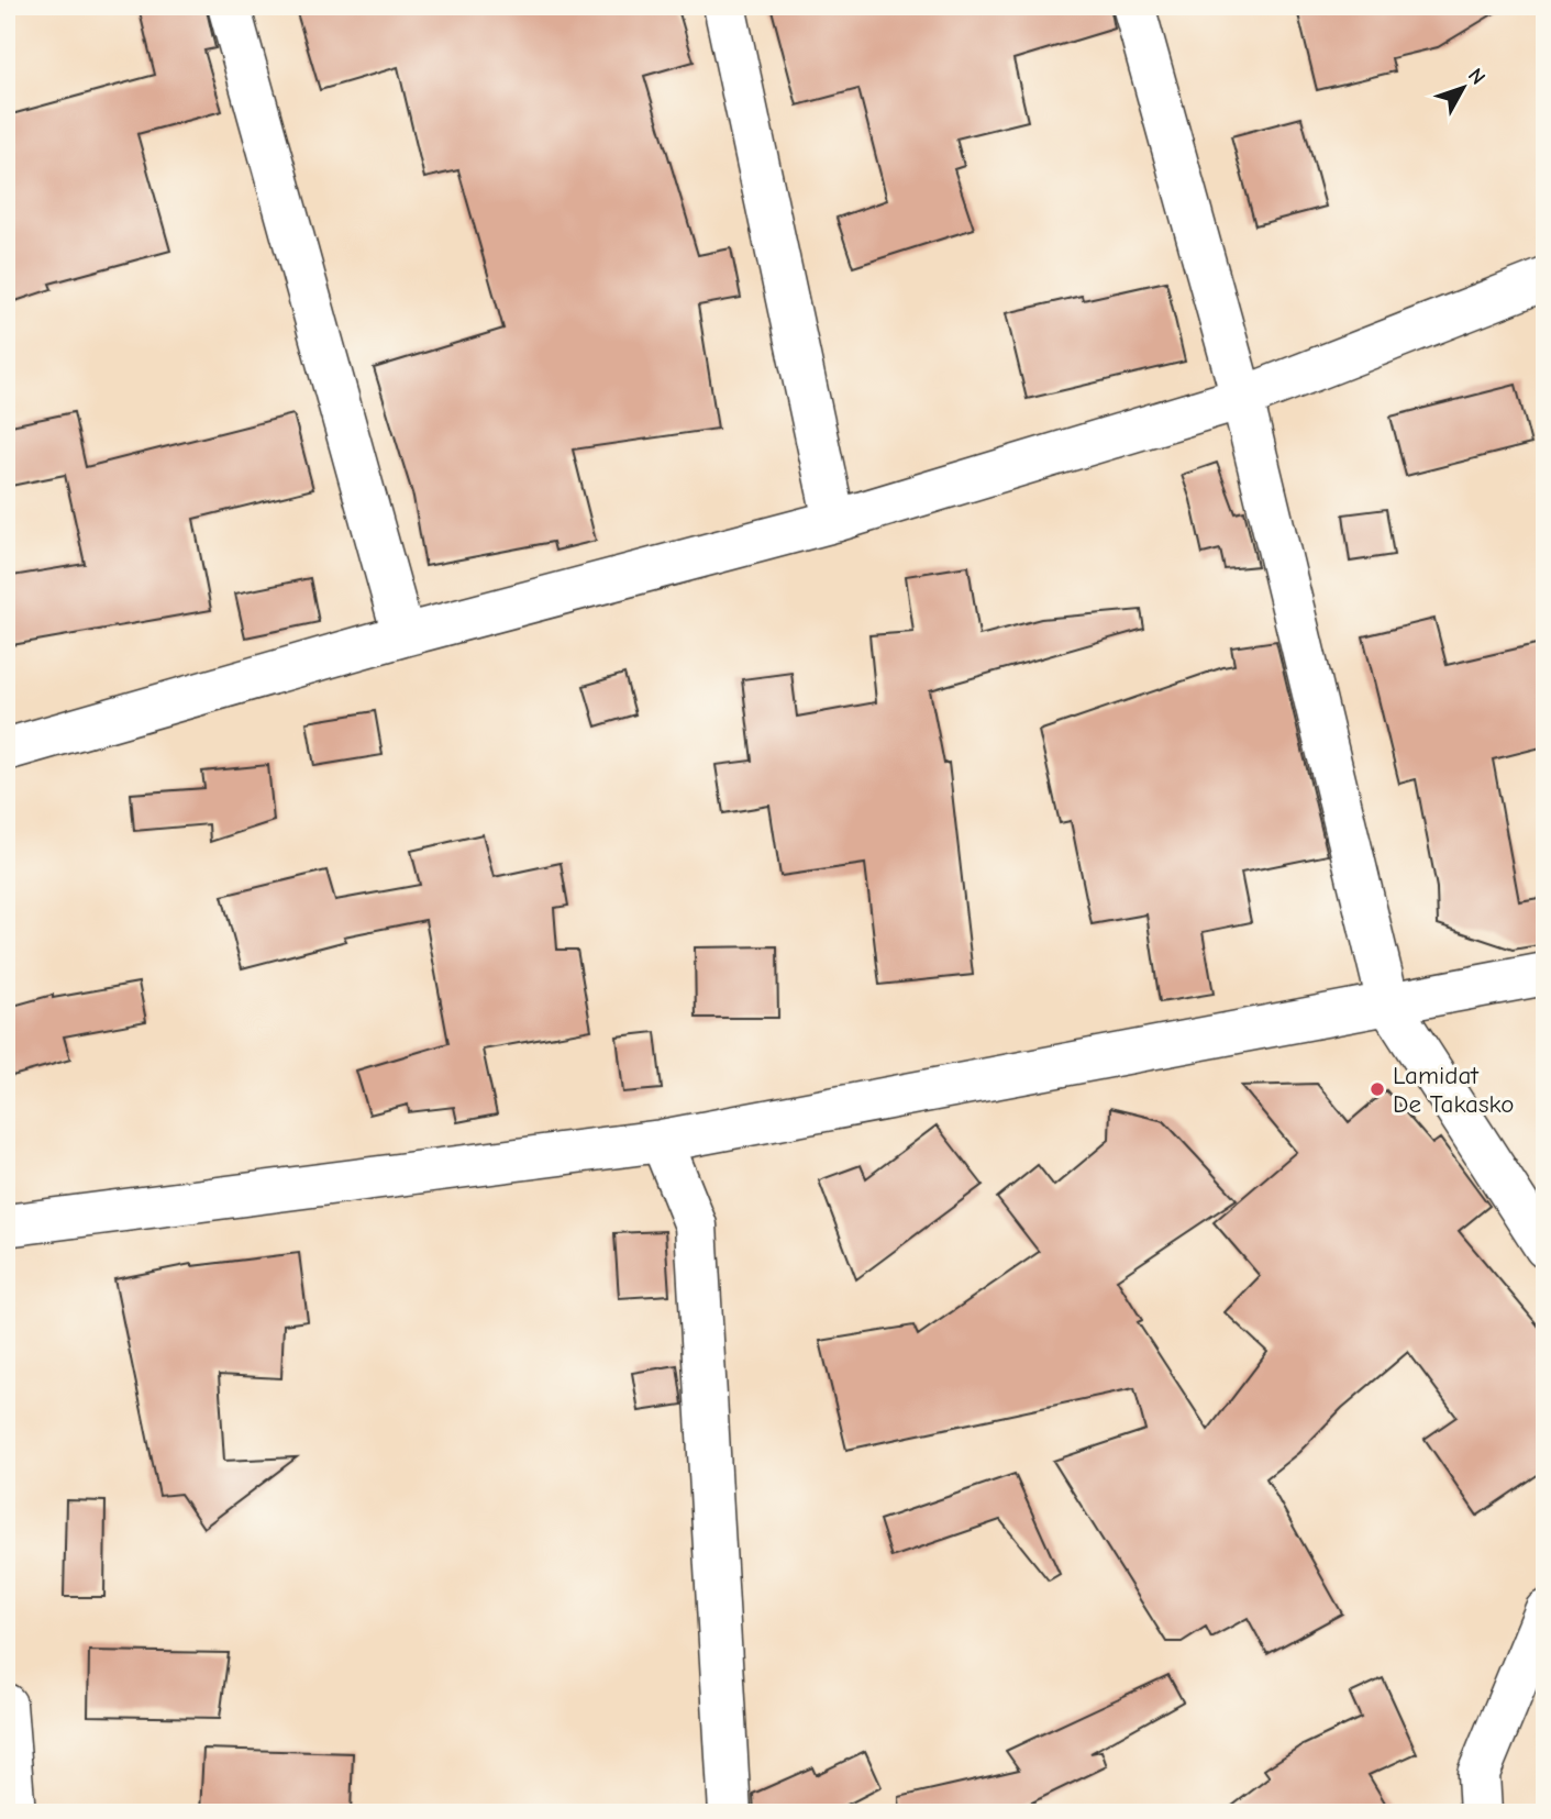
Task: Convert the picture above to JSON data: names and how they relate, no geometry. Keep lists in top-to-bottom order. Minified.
{"places":["Lamidat De Takasko"],"north":"top right"}
